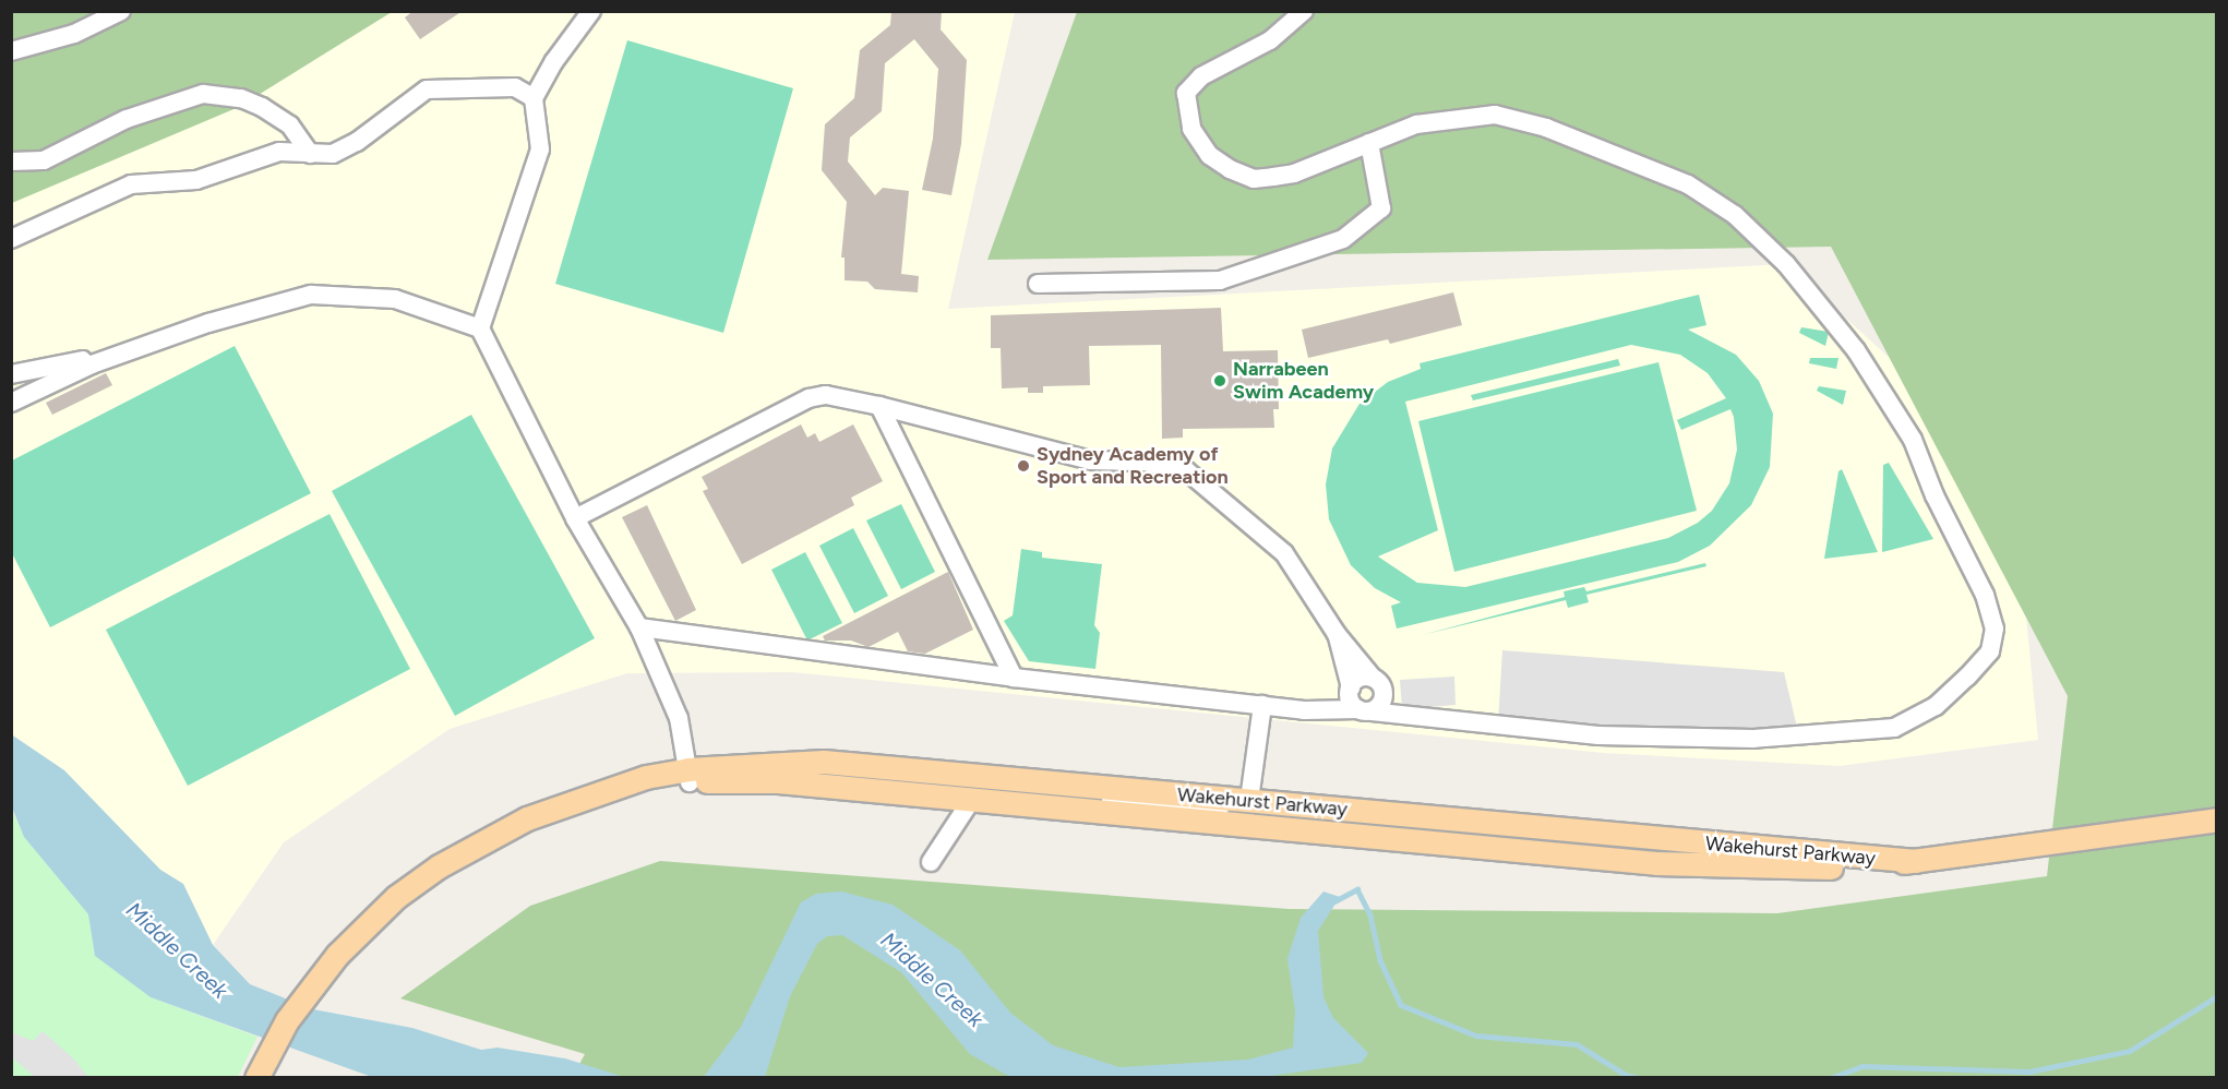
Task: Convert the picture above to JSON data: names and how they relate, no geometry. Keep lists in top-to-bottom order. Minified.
{"streets":{"main road":["Wakehurst Parkway"]},"water":["Middle Creek"],"places":["Narrabeen Swim Academy","Sydney Academy of Sport and Recreation"]}
